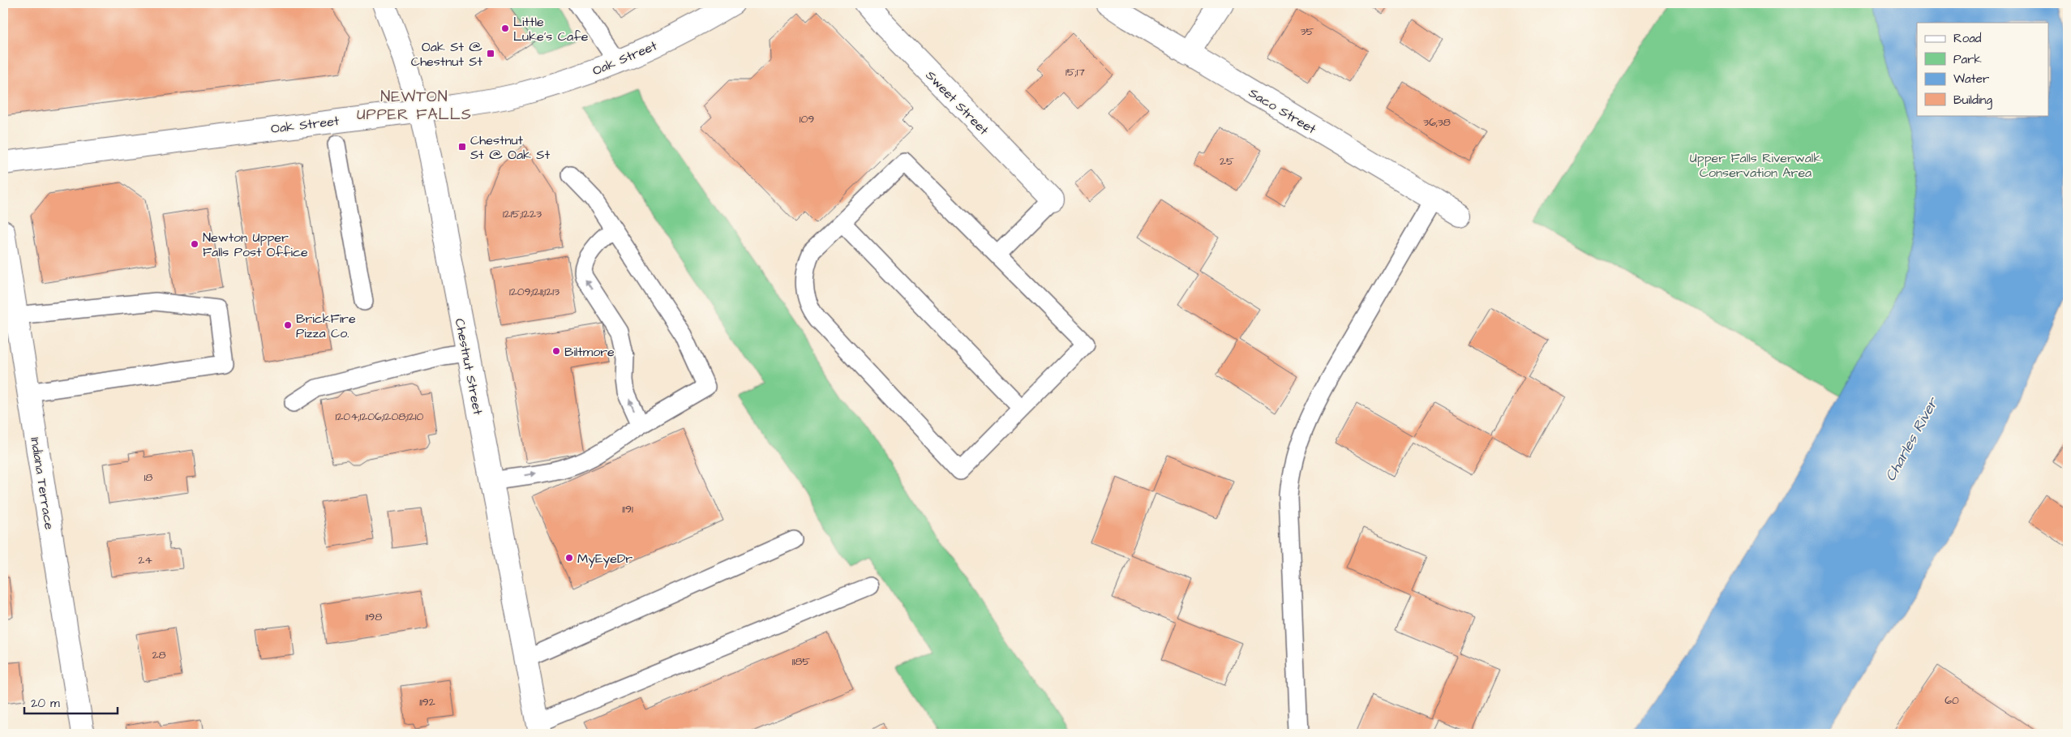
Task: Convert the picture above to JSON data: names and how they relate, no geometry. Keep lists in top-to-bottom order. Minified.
{"streets":{"street":["Oak Street","Sweet Street","Saco Street","Chestnut Street","Indiana Terrace"]},"crossings":[["Oak Street","Chestnut Street"]],"districts":["NEWTON UPPER FALLS"],"water":["Charles River"],"parks":["Upper Falls Riverwalk Conservation Area"],"places":{"other":["Little Luke’s Cafe","Newton Upper Falls Post Office","BrickFire Pizza Co.","Biltmore","MyEyeDr"],"transit":["Oak St @ Chestnut St","Chestnut St @ Oak St"]},"house_numbers":["35","15;17","109","36;38","25","1215;1223","1209;1211;1213","1204;1206;1208;1210","18","1191","24","1198","28","1185","60","1192"],"legend":["Road","Park","Water","Building"],"scale_bar":"20 m"}
